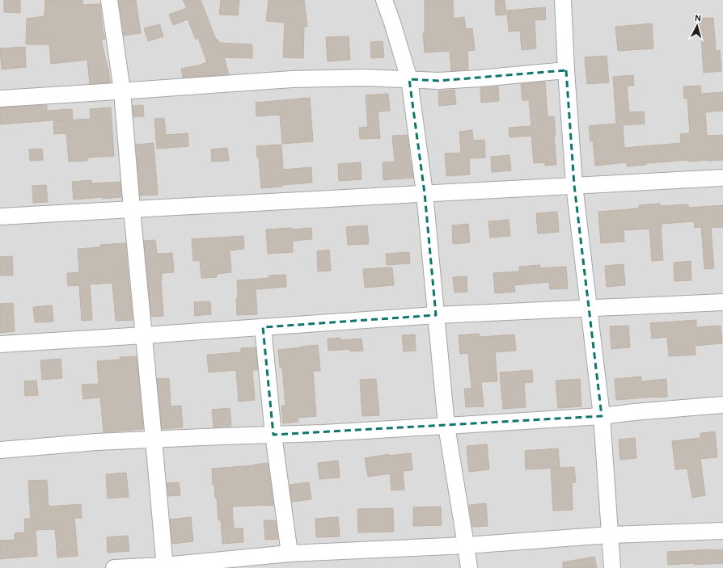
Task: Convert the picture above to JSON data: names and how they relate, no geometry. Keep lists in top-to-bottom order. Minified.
{"north":"top"}
